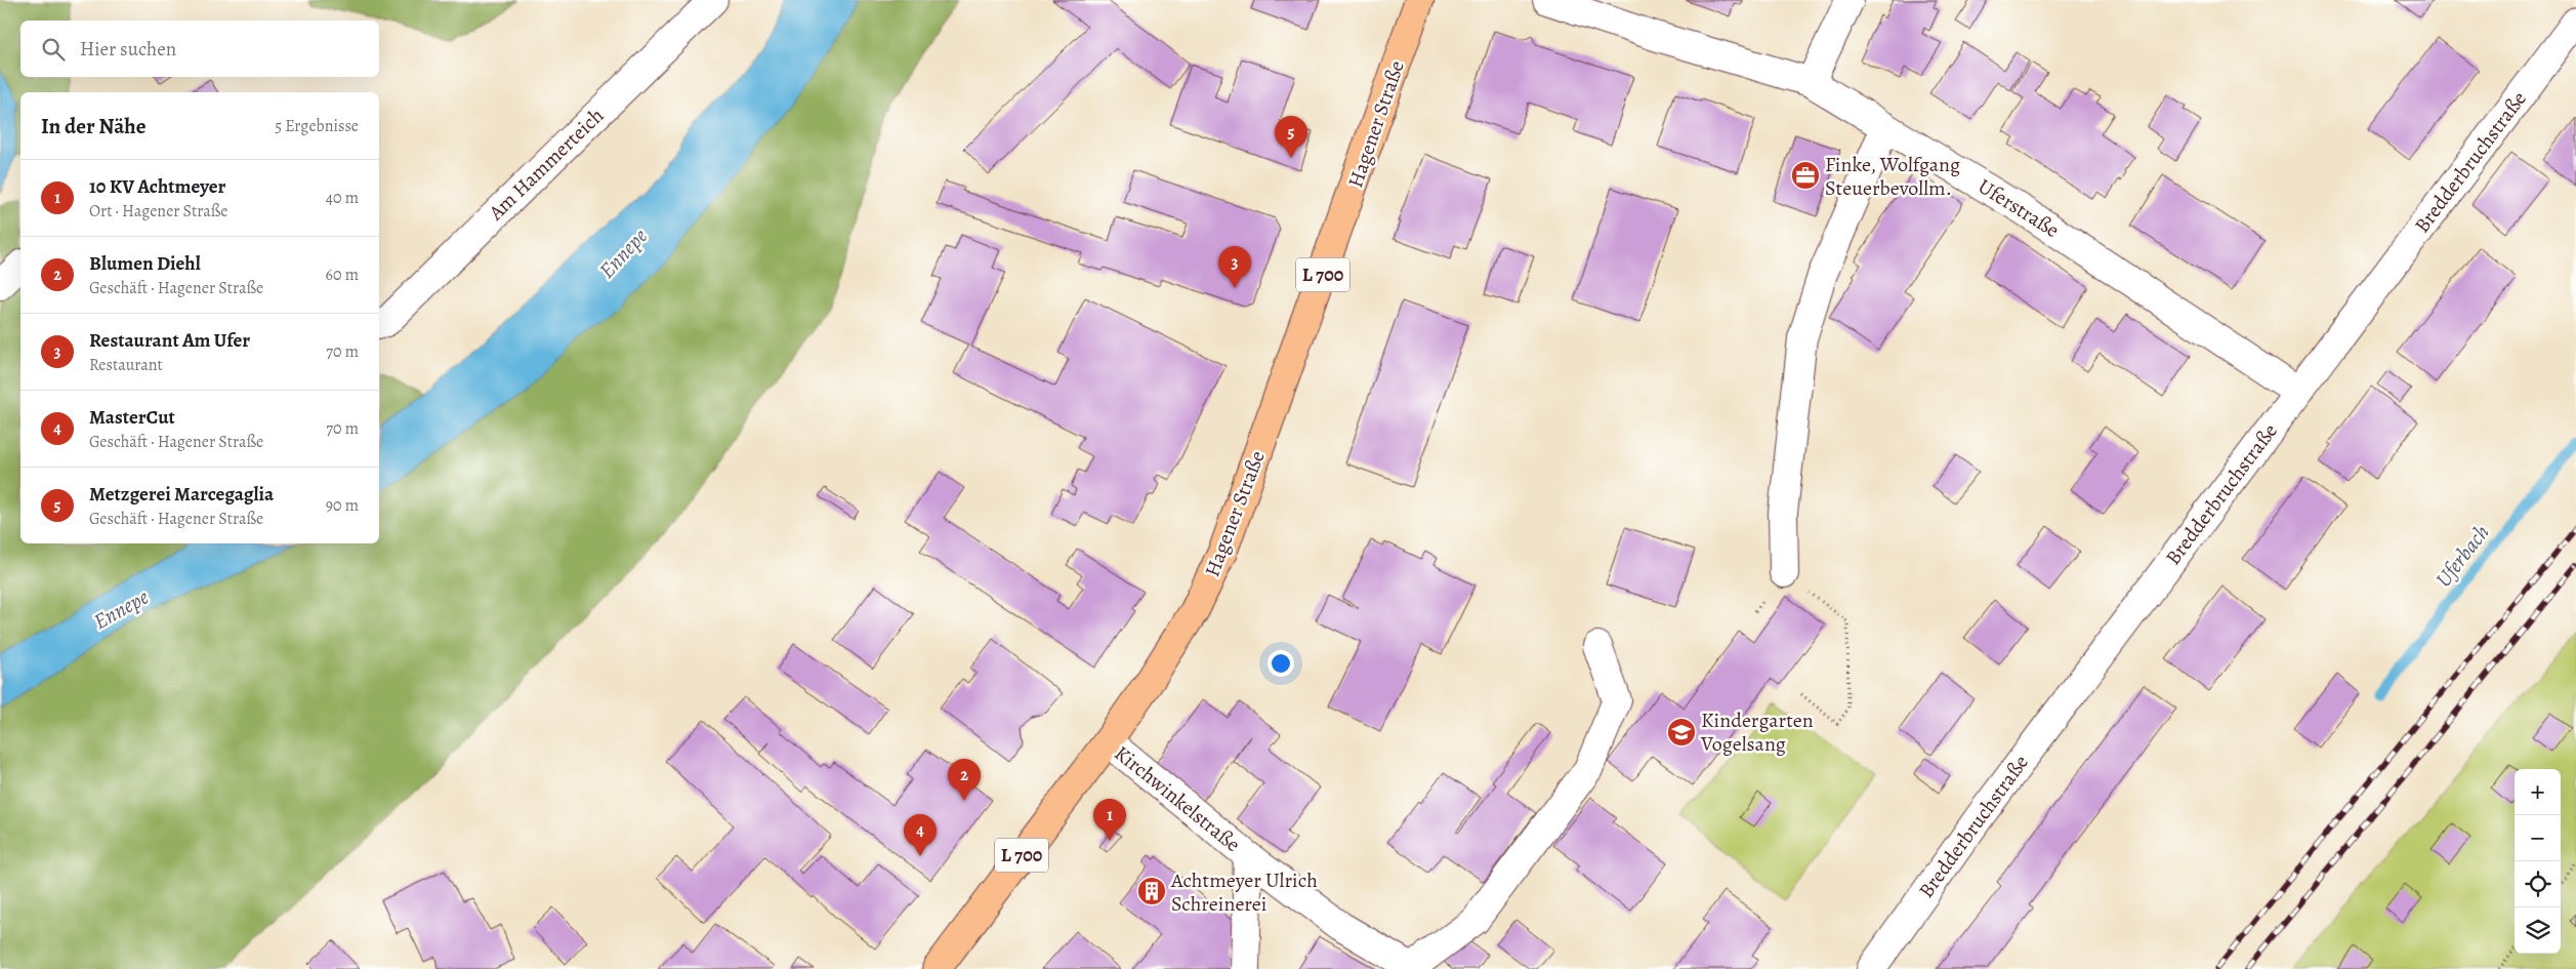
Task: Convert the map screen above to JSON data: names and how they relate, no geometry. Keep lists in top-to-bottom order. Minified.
{"streets":{"main road":["Hagener Straße","L 700"],"street":["Bredderbruchstraße","Am Hammerteich","Uferstraße","Kirchwinkelstraße"]},"crossings":[["Hagener Straße","Kirchwinkelstraße"],["Bredderbruchstraße","Uferstraße"]],"water":["Ennepe","Uferbach"],"places":{"office":["Finke, Wolfgang Steuerbevollm."],"school or university":["Kindergarten Vogelsang"],"building":["Achtmeyer Ulrich Schreinerei"]},"page":{"search":"Hier suchen","heading":["In der Nähe","5 Ergebnisse"],"pins":["5","3","2","1","4"],"list":[{"mark":"1","name":"10 KV Achtmeyer","note":"Ort · Hagener Straße","value":"40 m"},{"mark":"2","name":"Blumen Diehl","note":"Geschäft · Hagener Straße","value":"60 m"},{"mark":"3","name":"Restaurant Am Ufer","note":"Restaurant","value":"70 m"},{"mark":"4","name":"MasterCut","note":"Geschäft · Hagener Straße","value":"70 m"},{"mark":"5","name":"Metzgerei Marcegaglia","note":"Geschäft · Hagener Straße","value":"90 m"}],"map_buttons":["+","−"]}}
